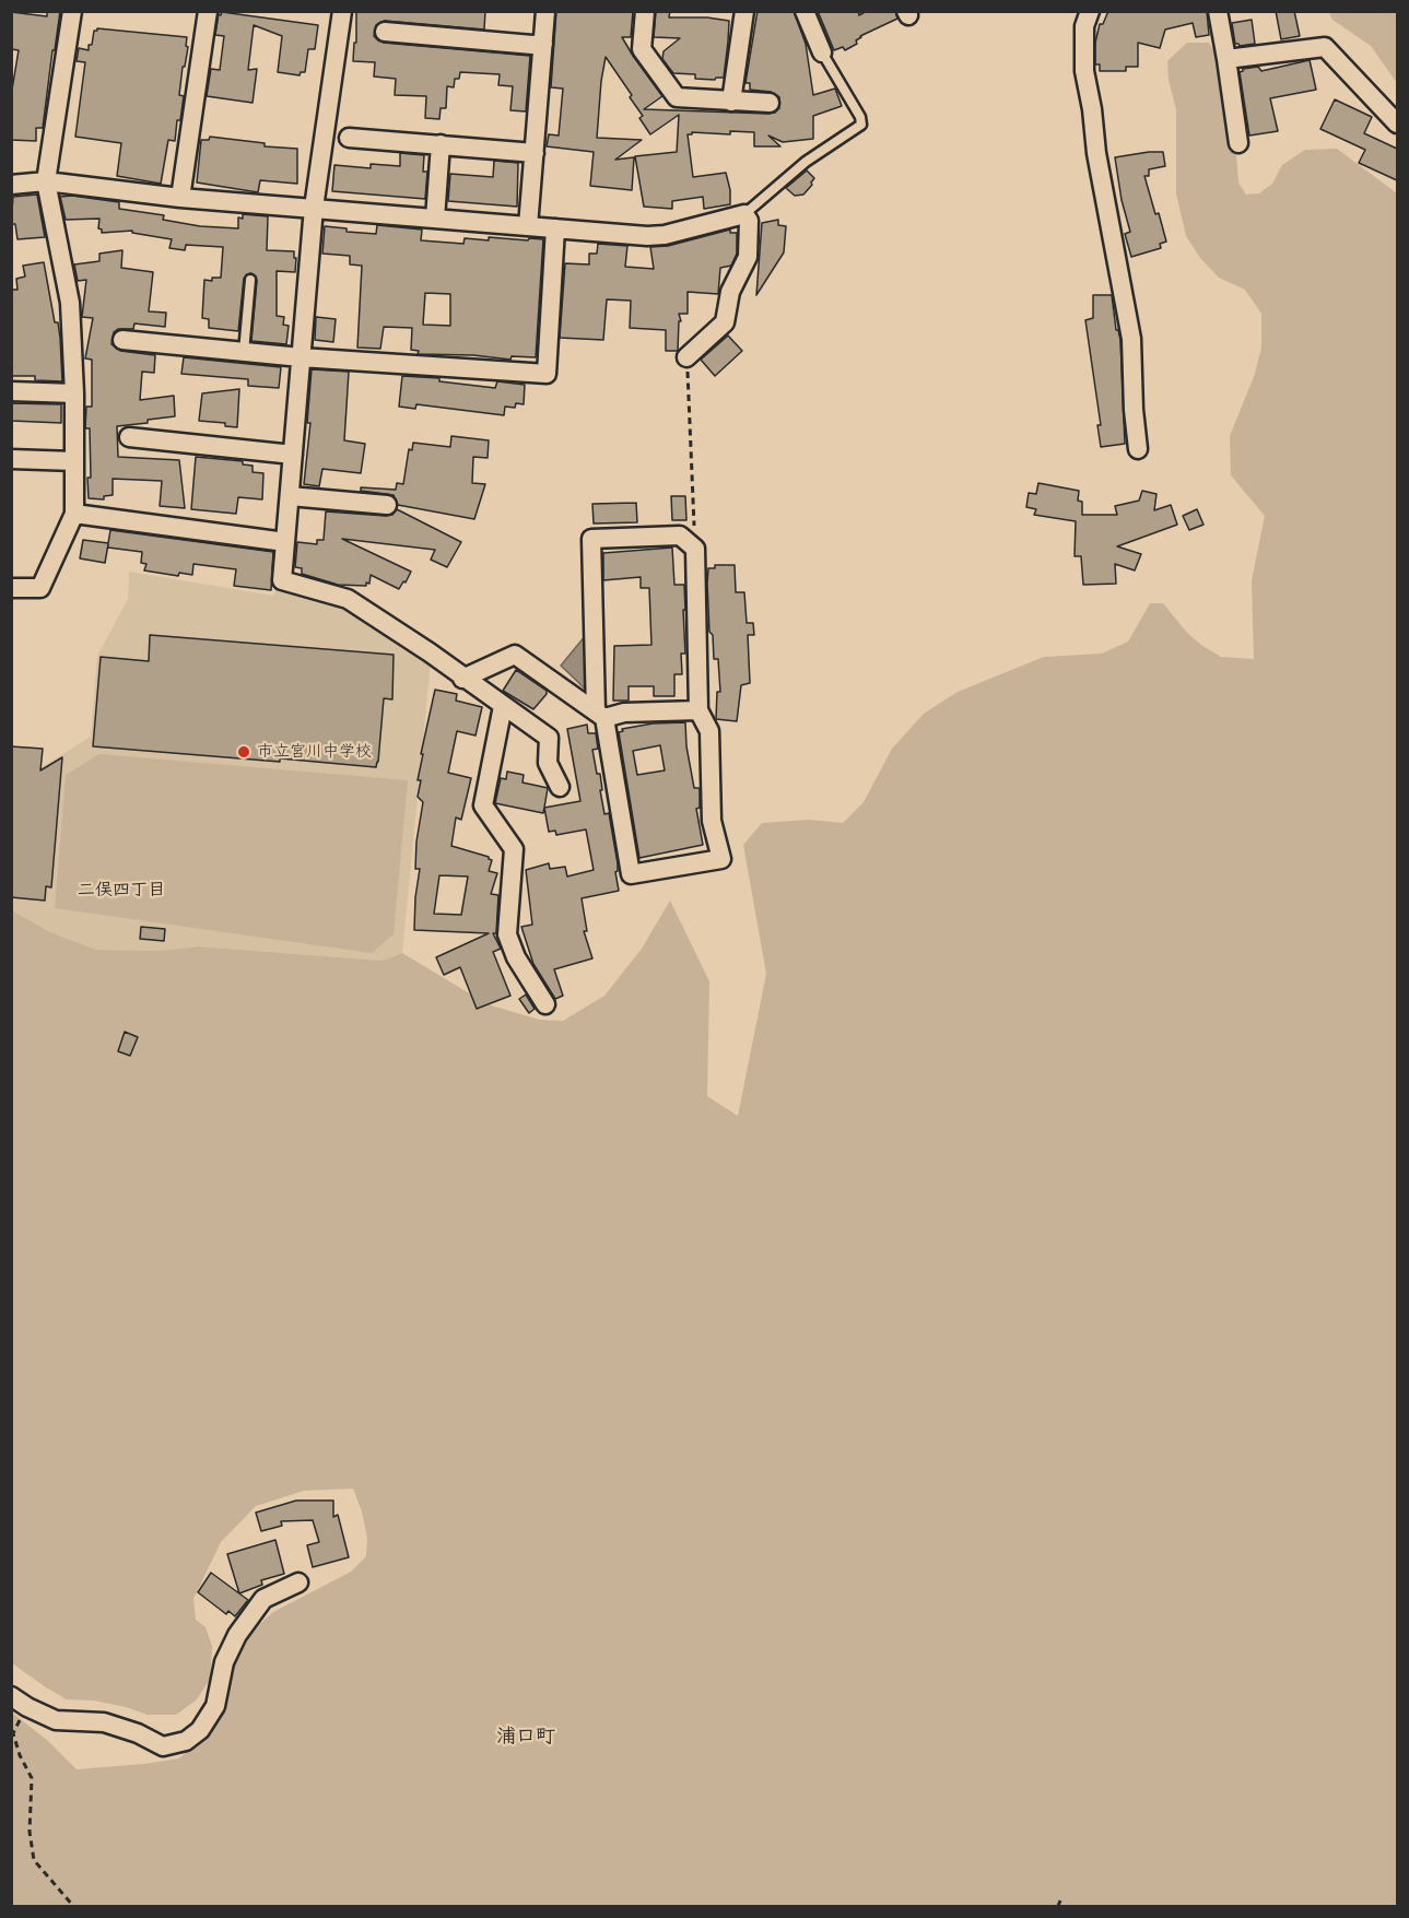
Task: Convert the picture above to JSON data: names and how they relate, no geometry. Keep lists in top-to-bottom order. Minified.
{"districts":["二俣四丁目","浦口町"],"places":["市立宮川中学校"]}
